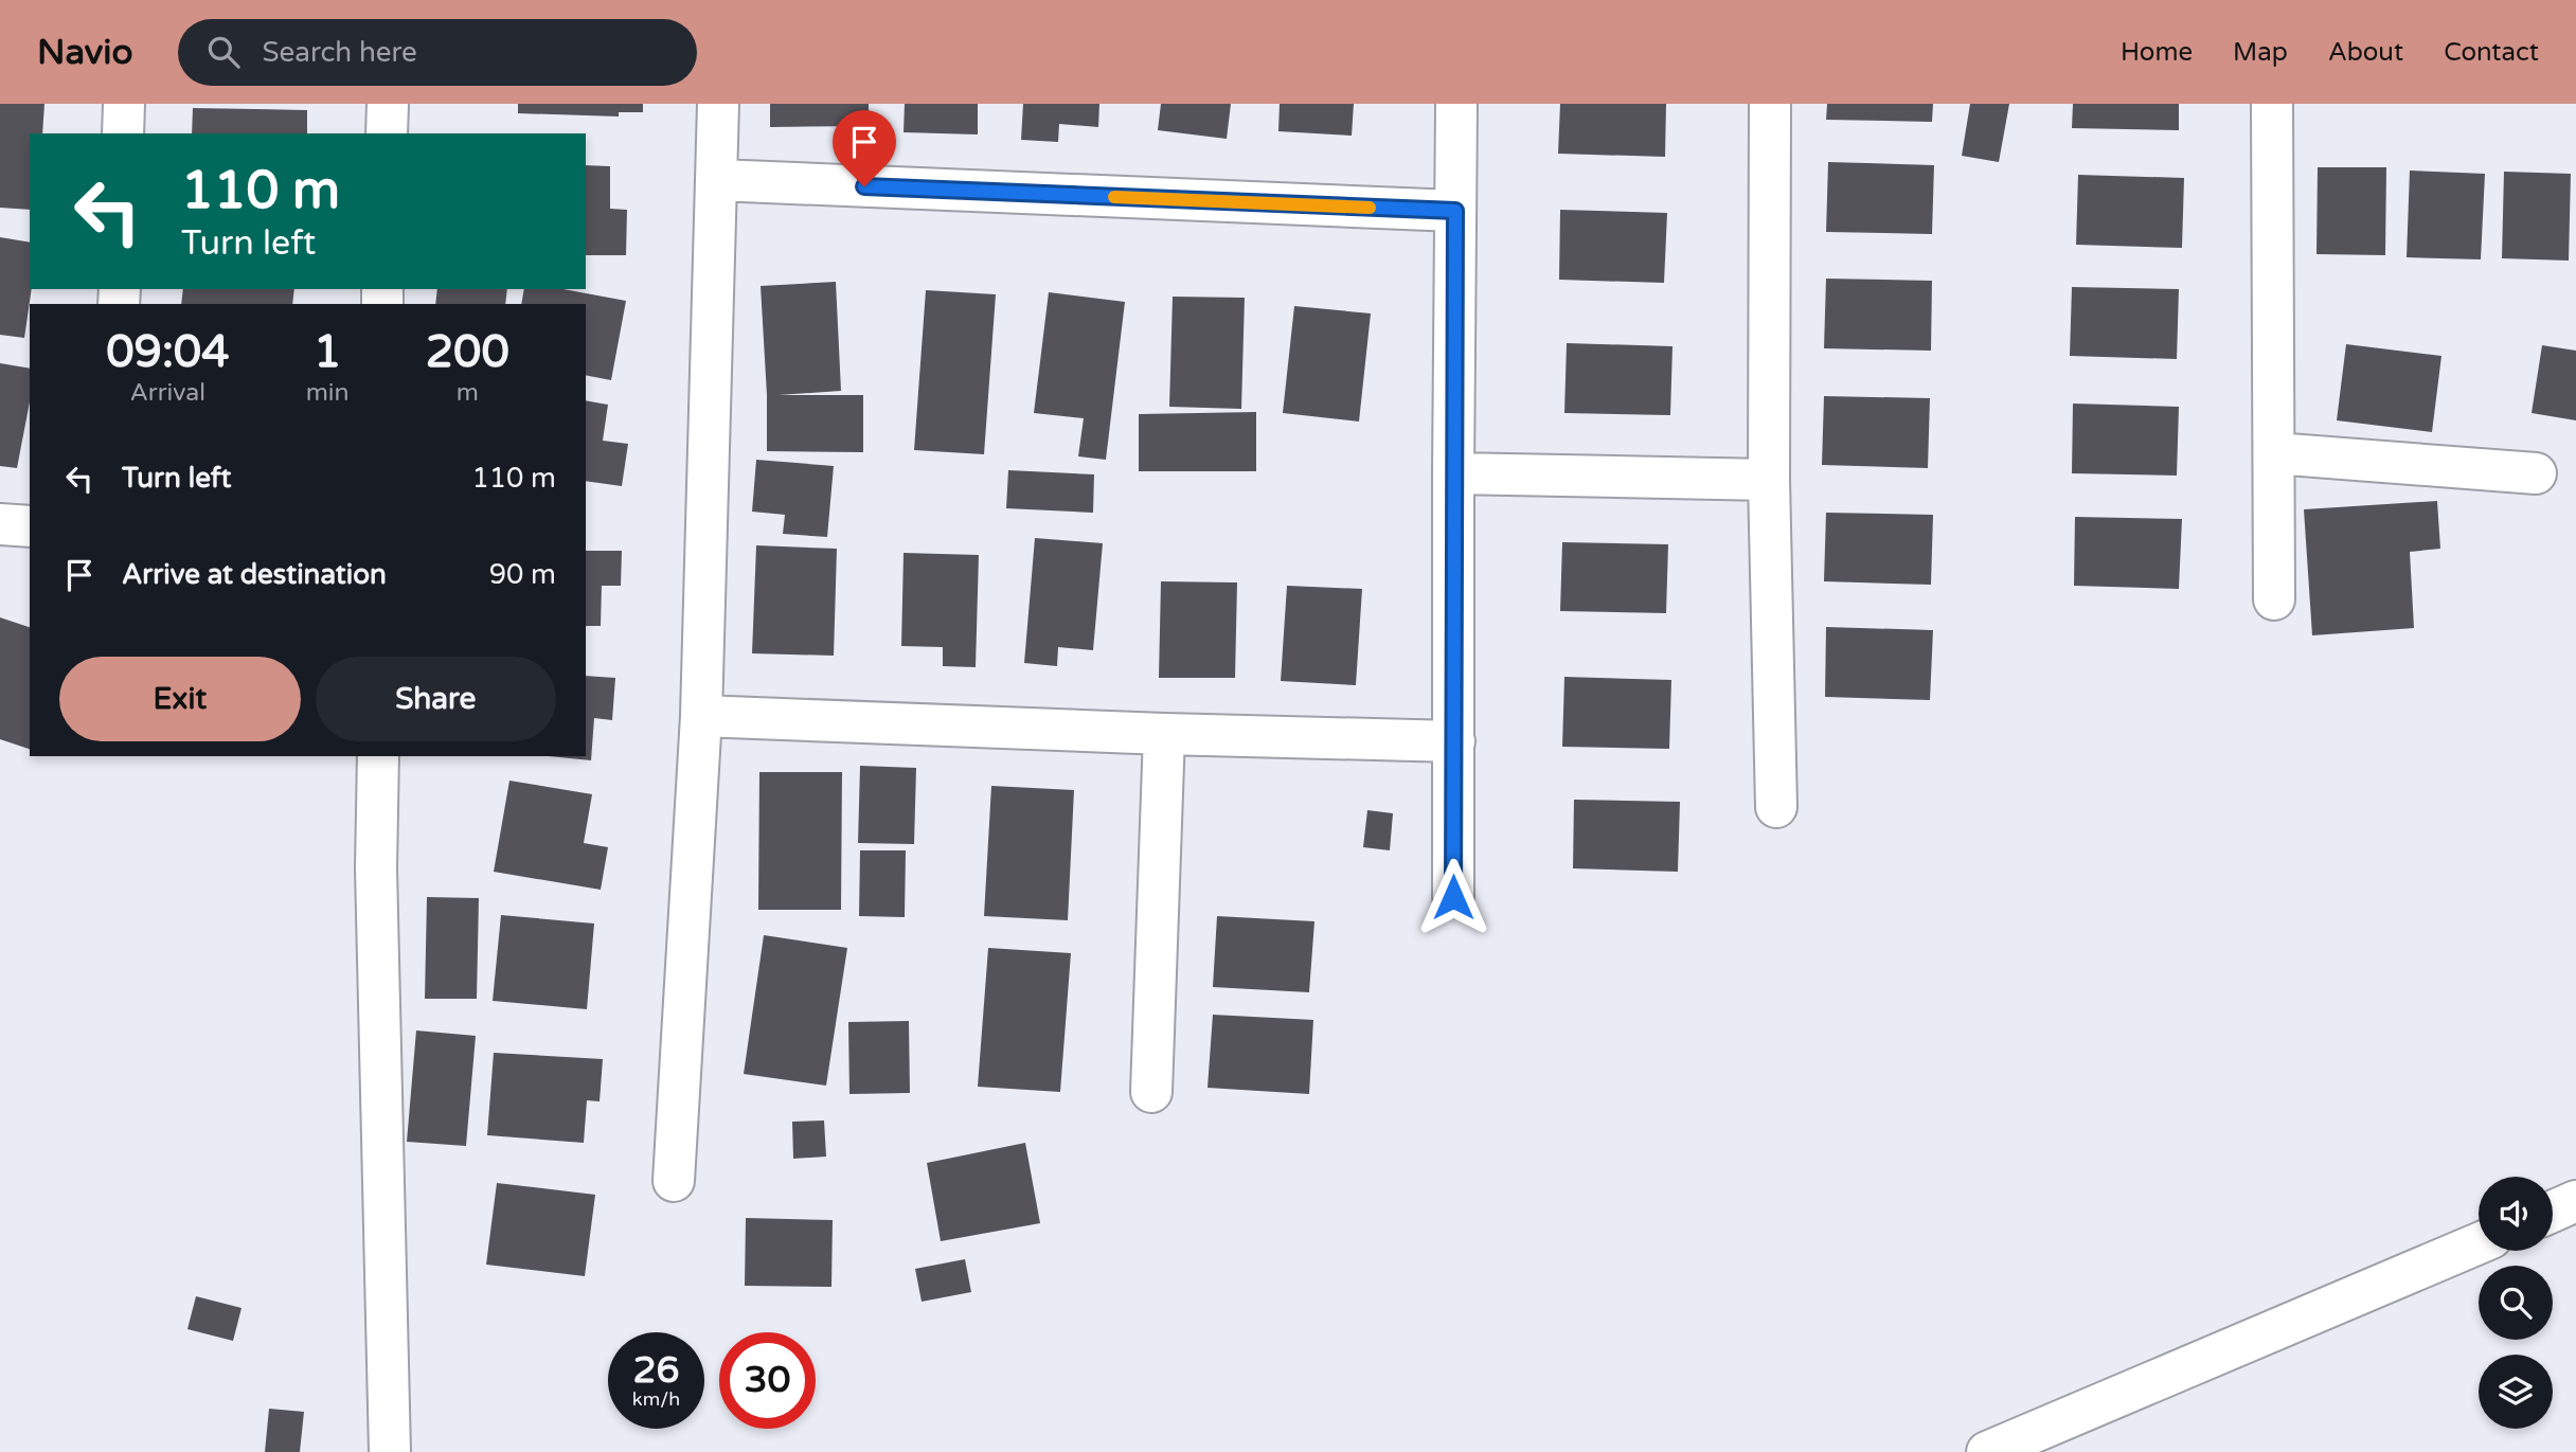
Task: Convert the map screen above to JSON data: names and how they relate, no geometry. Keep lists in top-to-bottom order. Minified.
{"page":{"header":"Navio","search":"Search here","nav":["Home","Map","About","Contact"],"turn":["110 m","Turn left"],"eta":["09:04","Arrival","1","min","200","m"],"list":[{"name":"Turn left","value":"110 m"},{"name":"Arrive at destination","value":"90 m"}],"buttons":["Exit","Share"],"speed":"26 km/h","limit":"30"}}
